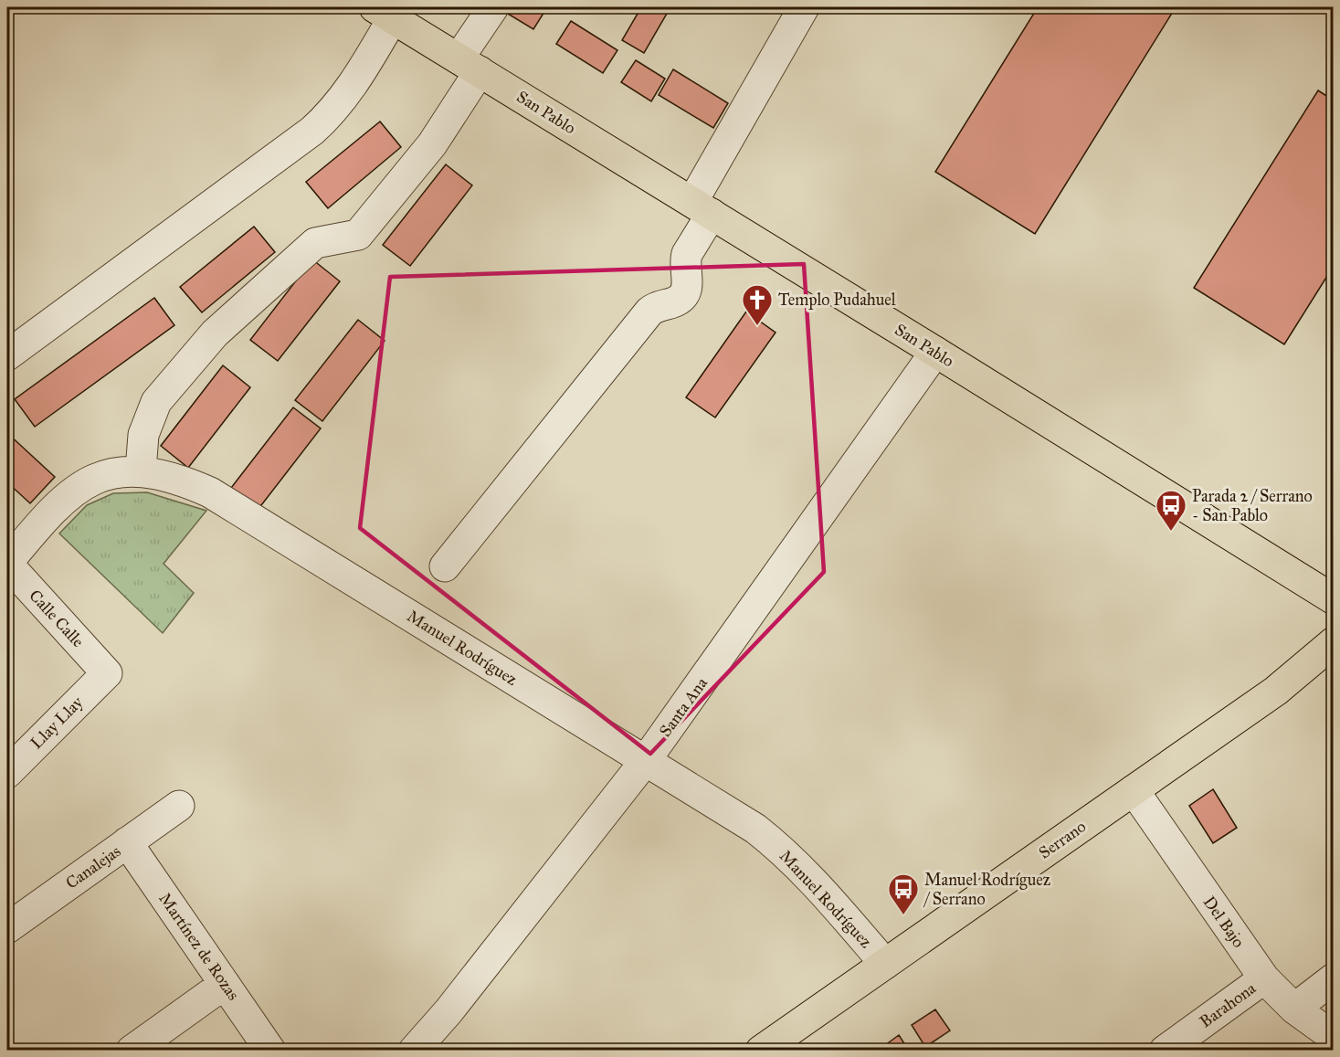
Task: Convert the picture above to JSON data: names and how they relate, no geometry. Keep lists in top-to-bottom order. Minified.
{"streets":{"main road":["San Pablo","Serrano"],"street":["Calle Calle","Manuel Rodríguez","Santa Ana","Llay Llay","Canalejas","Del Bajo","Martínez de Rozas","Barahona"]},"crossings":[["San Pablo","Santa Ana"],["Calle Calle","Manuel Rodríguez"],["Calle Calle","Llay Llay"],["Manuel Rodríguez","Santa Ana"],["Manuel Rodríguez","Serrano"],["Serrano","Del Bajo"],["Canalejas","Martínez de Rozas"],["Del Bajo","Barahona"]],"places":{"church":["Templo Pudahuel"],"bus stop":["Parada 2 / Serrano - San Pablo","Manuel Rodríguez / Serrano"]}}
